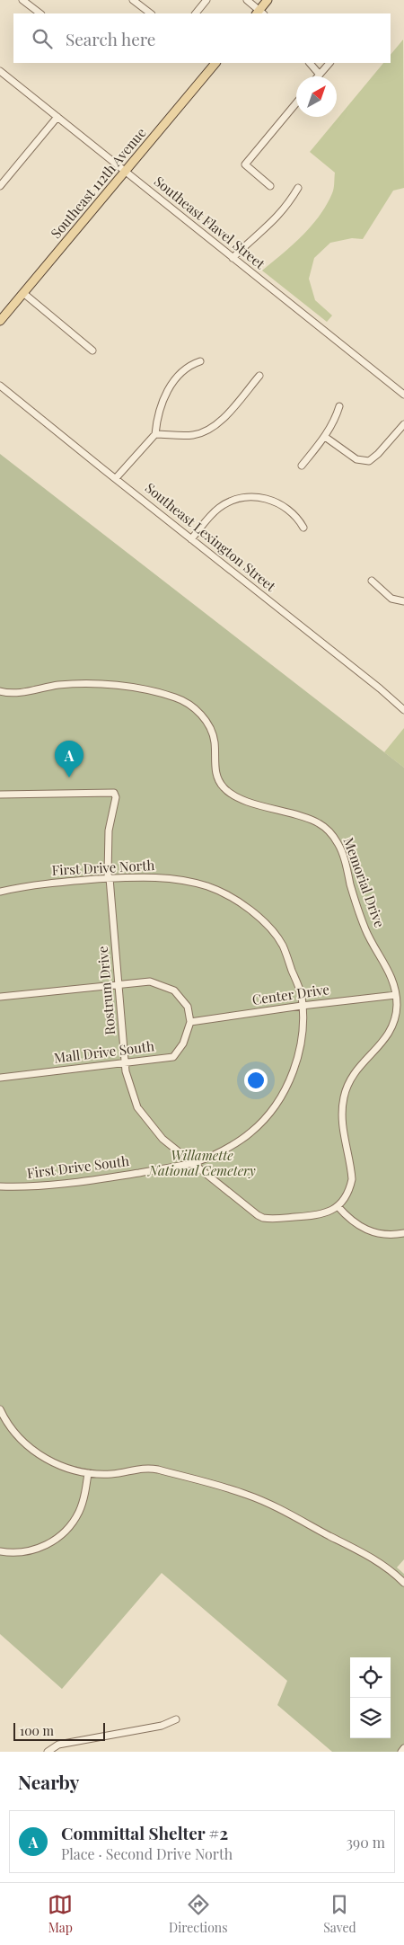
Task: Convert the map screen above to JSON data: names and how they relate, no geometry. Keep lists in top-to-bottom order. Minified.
{"streets":{"main road":["Southeast 112th Avenue"],"street":["Southeast Flavel Street","Southeast Lexington Street","First Drive North","Memorial Drive","Rostrum Drive","Center Drive","Mall Drive South","First Drive South"]},"crossings":[["Southeast 112th Avenue","Southeast Flavel Street"],["First Drive North","Rostrum Drive"],["First Drive North","Center Drive"],["First Drive North","First Drive South"],["Memorial Drive","Center Drive"],["Rostrum Drive","Mall Drive South"],["Rostrum Drive","First Drive South"],["Center Drive","Mall Drive South"],["Center Drive","First Drive South"]],"parks":["Willamette National Cemetery"],"scale_bar":"100 m","north":"top right","page":{"search":"Search here","pins":"A","scale":"100 m","heading":"Nearby","list":[{"mark":"A","name":"Committal Shelter #2","note":"Place · Second Drive North","value":"390 m"}],"nav":["Map","Directions","Saved"]}}
